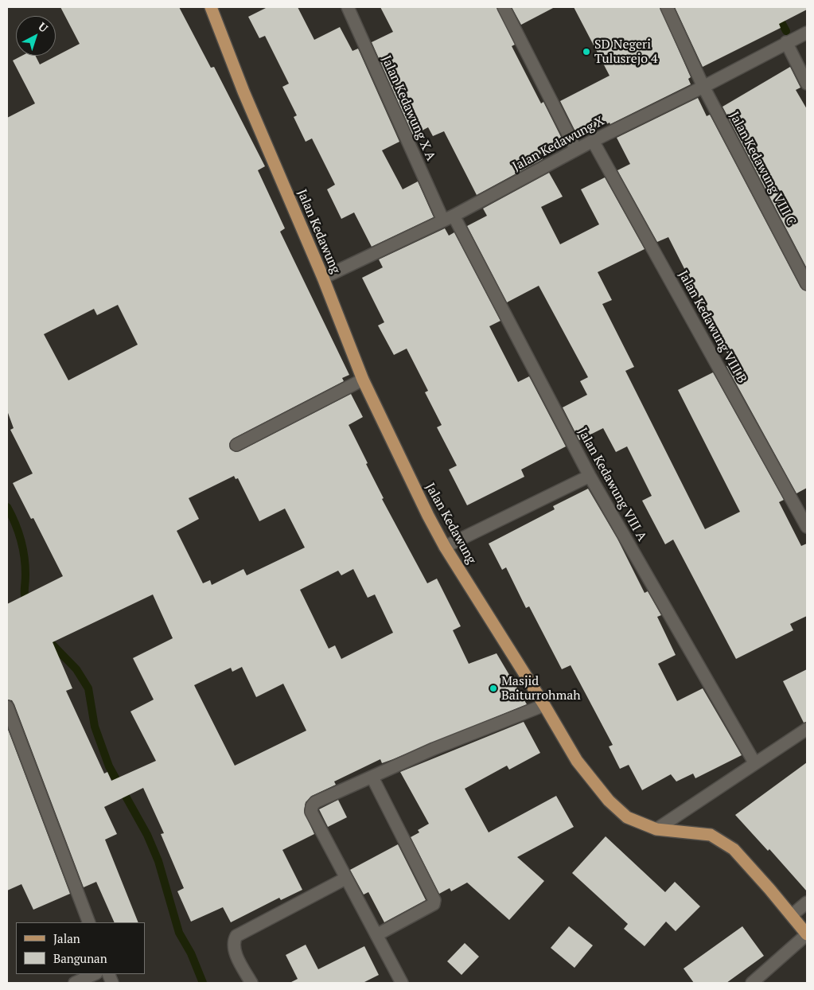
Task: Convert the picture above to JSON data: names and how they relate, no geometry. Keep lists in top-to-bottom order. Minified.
{"streets":{"main road":["Jalan Kedawung"],"street":["Jalan Kedawung X A","Jalan Kedawung X","Jalan Kedawung VIII C","Jalan Kedawung VIII B","Jalan Kedawung VIII A"]},"crossings":[["Jalan Kedawung X A","Jalan Kedawung X"],["Jalan Kedawung X A","Jalan Kedawung VIII A"],["Jalan Kedawung X","Jalan Kedawung VIII C"],["Jalan Kedawung X","Jalan Kedawung"],["Jalan Kedawung X","Jalan Kedawung VIII B"],["Jalan Kedawung X","Jalan Kedawung VIII A"]],"places":["SD Negeri Tulusrejo 4","Masjid Baiturrohmah"],"legend":["Jalan","Bangunan"],"north":"top right"}
